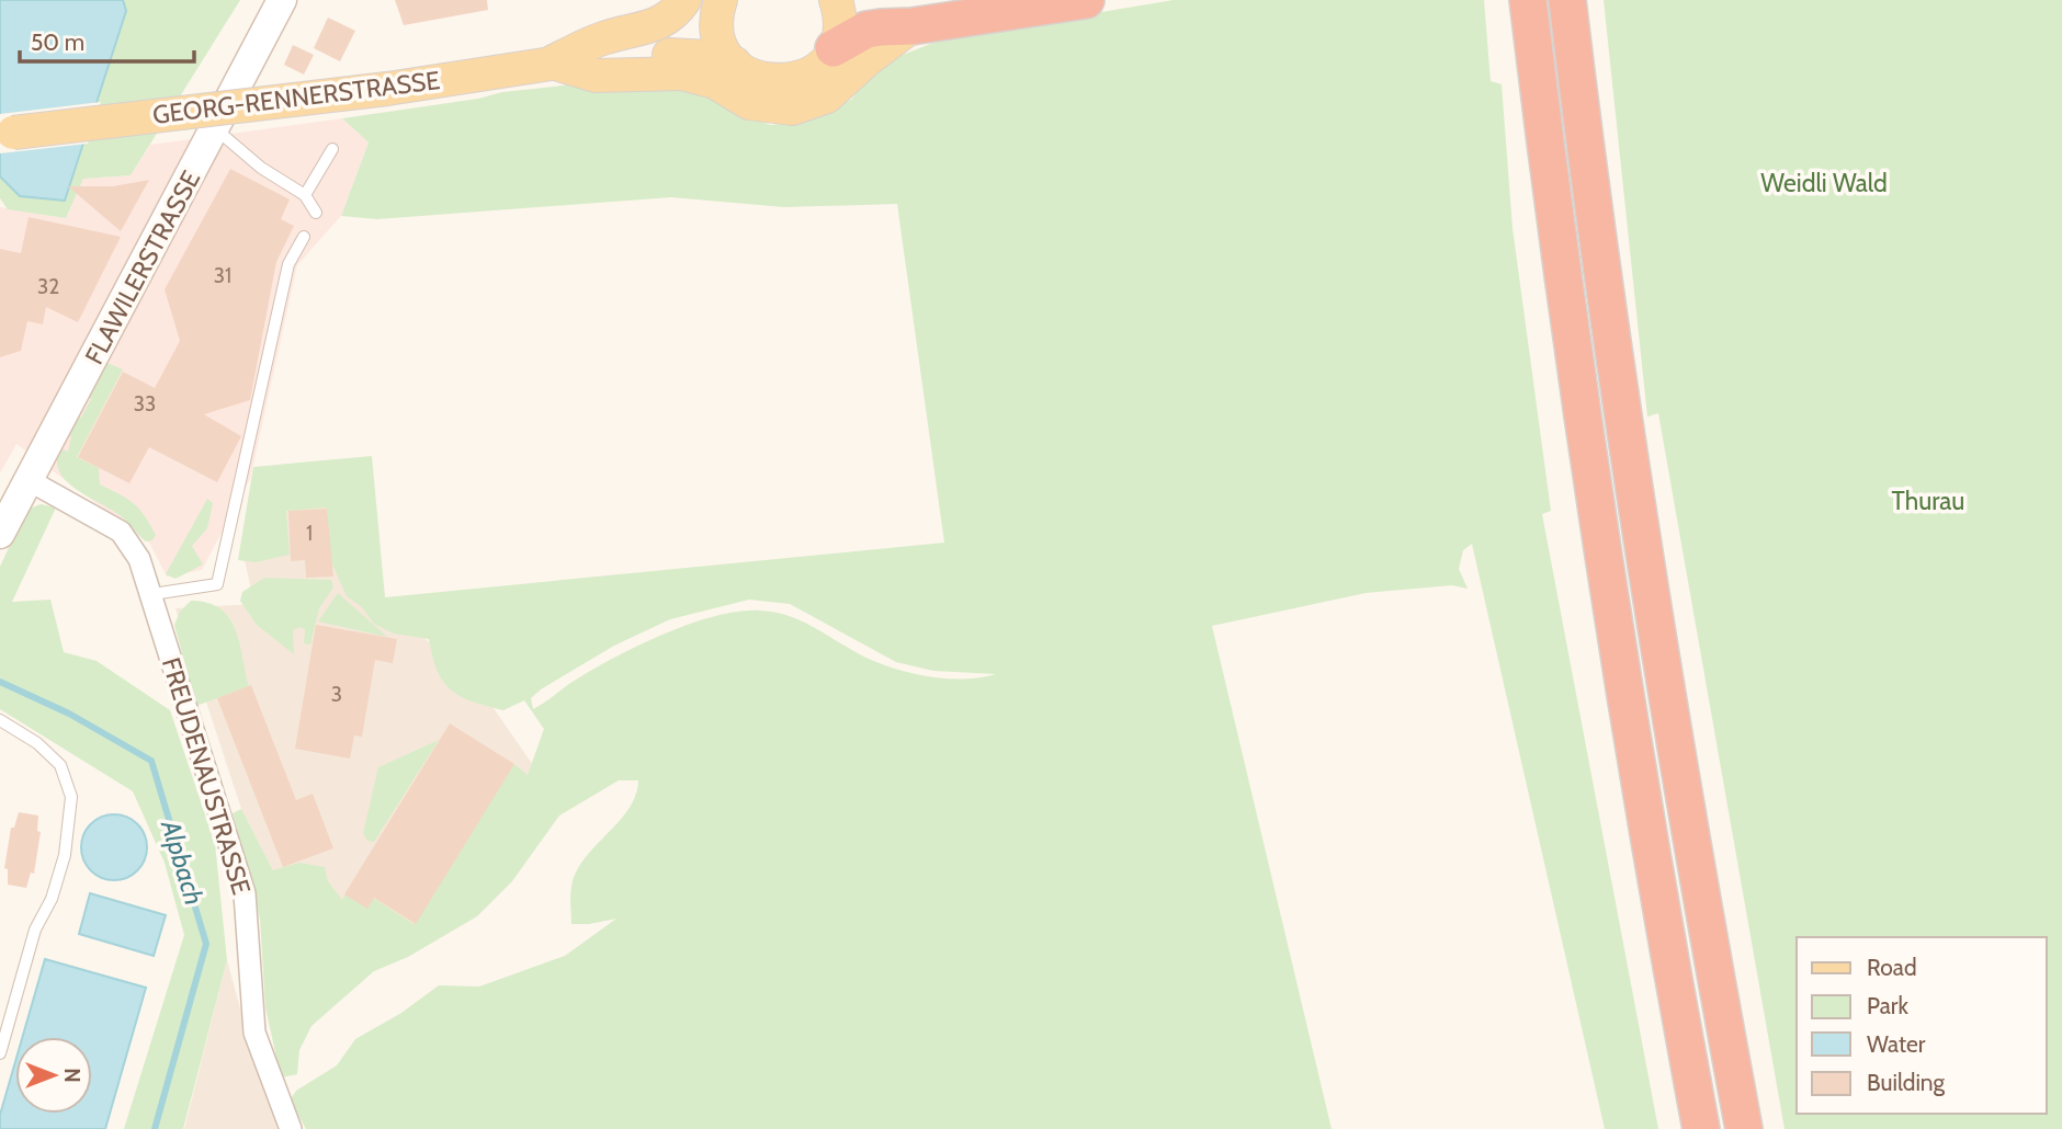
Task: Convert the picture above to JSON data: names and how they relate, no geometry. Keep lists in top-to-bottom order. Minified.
{"streets":{"main road":["GEORG-RENNERSTRASSE","FLAWILERSTRASSE"],"street":["FREUDENAUSTRASSE"]},"crossings":[["FLAWILERSTRASSE","FREUDENAUSTRASSE"]],"water":["Alpbach"],"parks":["Weidli Wald","Thurau"],"house_numbers":["31","32","33","1","3"],"legend":["Road","Park","Water","Building"],"scale_bar":"50 m","north":"right"}
